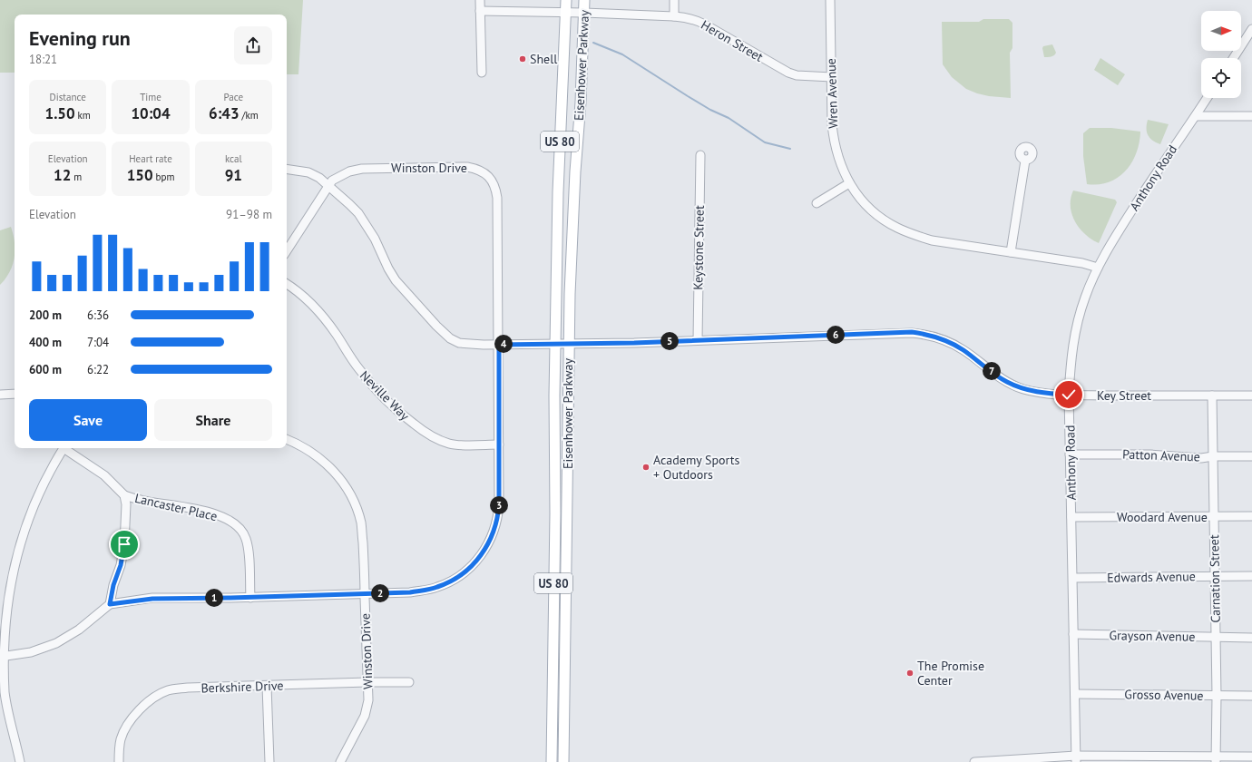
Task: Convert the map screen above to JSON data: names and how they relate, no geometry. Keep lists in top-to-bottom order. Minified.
{"streets":{"main road":["Eisenhower Parkway","US 80"],"street":["Heron Street","Wren Avenue","Winston Drive","Anthony Road","Keystone Street","Neville Way","Key Street","Patton Avenue","Lancaster Place","Woodard Avenue","Edwards Avenue","Carnation Street","Grayson Avenue","Berkshire Drive","Grosso Avenue"]},"crossings":[["Heron Street","Eisenhower Parkway"],["Heron Street","Wren Avenue"],["Eisenhower Parkway","Key Street"],["Wren Avenue","Anthony Road"],["Winston Drive","Neville Way"],["Winston Drive","Key Street"],["Winston Drive","Lancaster Place"],["Winston Drive","Berkshire Drive"],["Anthony Road","Key Street"],["Anthony Road","Patton Avenue"],["Anthony Road","Woodard Avenue"],["Anthony Road","Edwards Avenue"],["Anthony Road","Grayson Avenue"],["Anthony Road","Grosso Avenue"],["Keystone Street","Key Street"],["Key Street","Carnation Street"],["Patton Avenue","Carnation Street"],["Woodard Avenue","Carnation Street"],["Edwards Avenue","Carnation Street"],["Carnation Street","Grayson Avenue"],["Carnation Street","Grosso Avenue"]],"places":["Shell","Academy Sports + Outdoors","The Promise Center"],"north":"right","page":{"heading":["Evening run","18:21"],"stats":[["Distance","1.50 km"],["Time","10:04"],["Pace","6:43 /km"],["Elevation","12 m"],["Heart rate","150 bpm"],["kcal","91"]],"chart":["Elevation","91–98 m"],"list":[{"name":"200 m","note":"6:36"},{"name":"400 m","note":"7:04"},{"name":"600 m","note":"6:22"}],"pins":["6","5","4","7","3","2","1"],"buttons":["Save","Share"]}}
